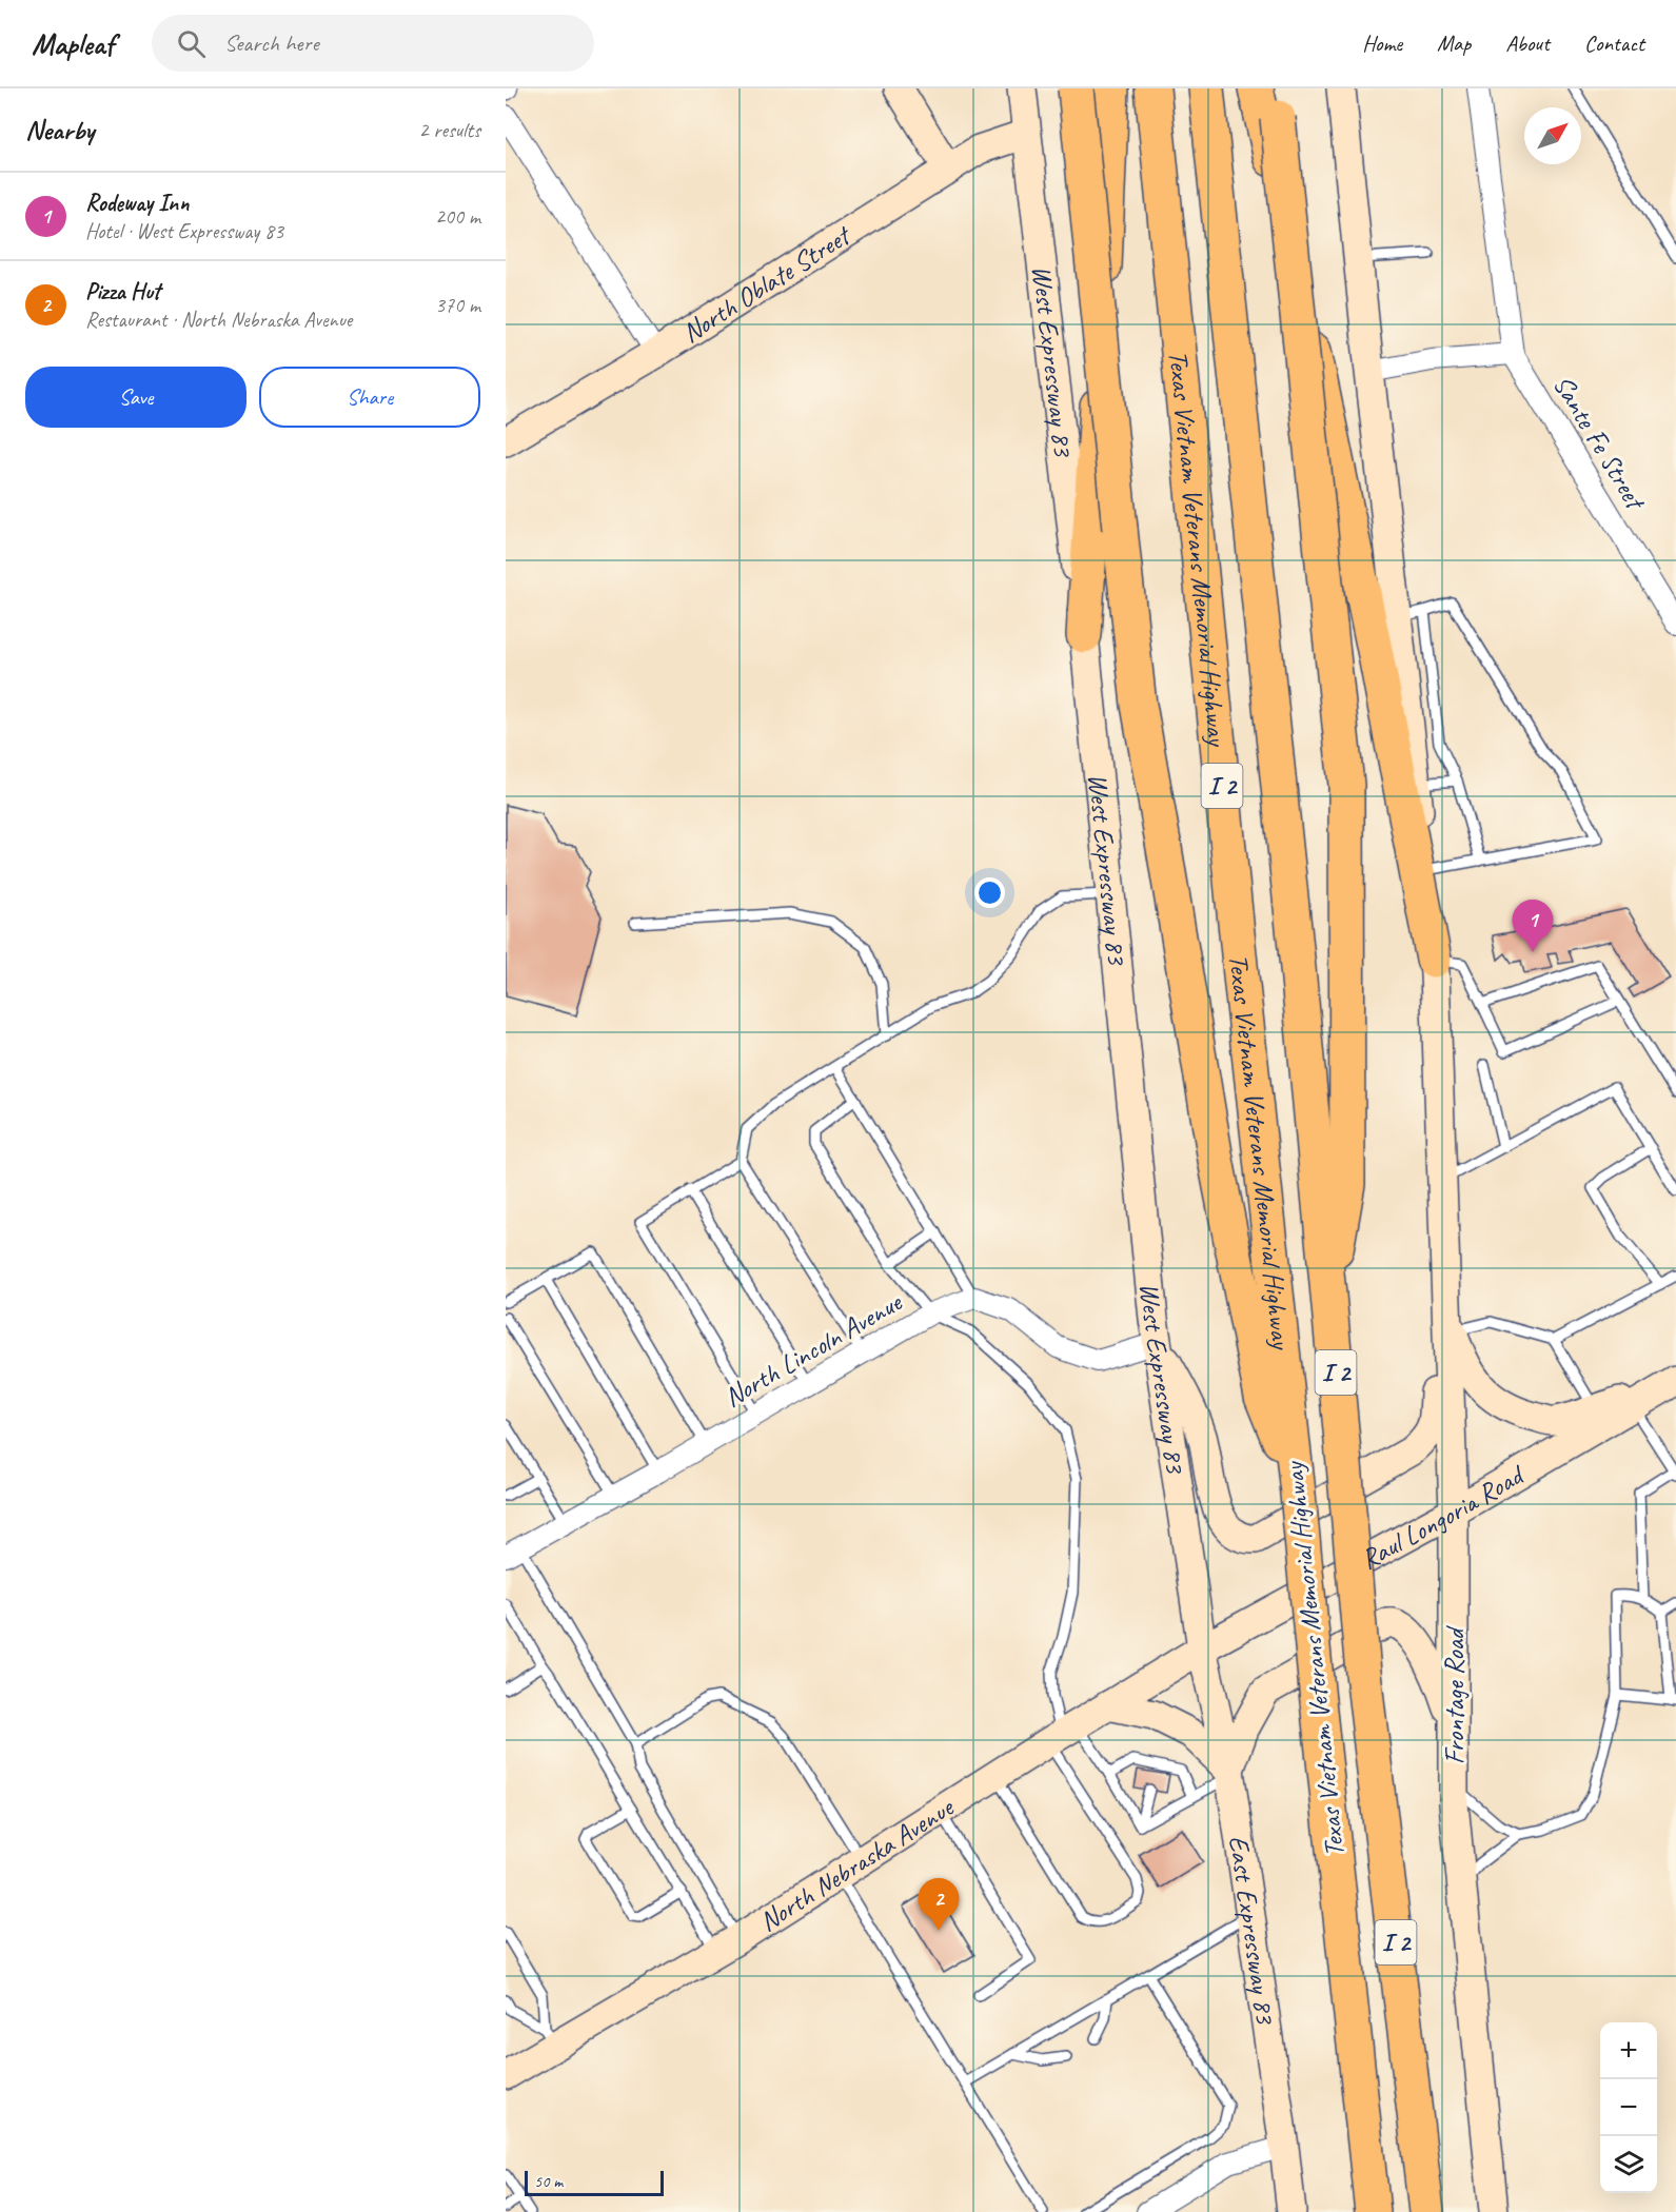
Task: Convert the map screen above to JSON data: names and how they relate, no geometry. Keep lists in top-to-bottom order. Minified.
{"streets":{"highway":["Texas Vietnam Veterans Memorial Highway","I 2"],"main road":["North Oblate Street","West Expressway 83","Raul Longoria Road","Frontage Road","North Nebraska Avenue","East Expressway 83"],"street":["Sante Fe Street","North Lincoln Avenue"]},"crossings":[["North Oblate Street","West Expressway 83"],["West Expressway 83","Raul Longoria Road"],["West Expressway 83","North Nebraska Avenue"],["West Expressway 83","East Expressway 83"],["Raul Longoria Road","Frontage Road"],["Raul Longoria Road","North Nebraska Avenue"],["Raul Longoria Road","East Expressway 83"],["North Nebraska Avenue","East Expressway 83"]],"scale_bar":"50 m","north":"top right","page":{"header":"Mapleaf","search":"Search here","nav":["Home","Map","About","Contact"],"heading":["Nearby","2 results"],"list":[{"mark":"1","name":"Rodeway Inn","note":"Hotel · West Expressway 83","value":"200 m"},{"mark":"2","name":"Pizza Hut","note":"Restaurant · North Nebraska Avenue","value":"370 m"}],"buttons":["Save","Share"],"pins":["1","2"],"map_buttons":["+","−"],"scale":"50 m"}}
